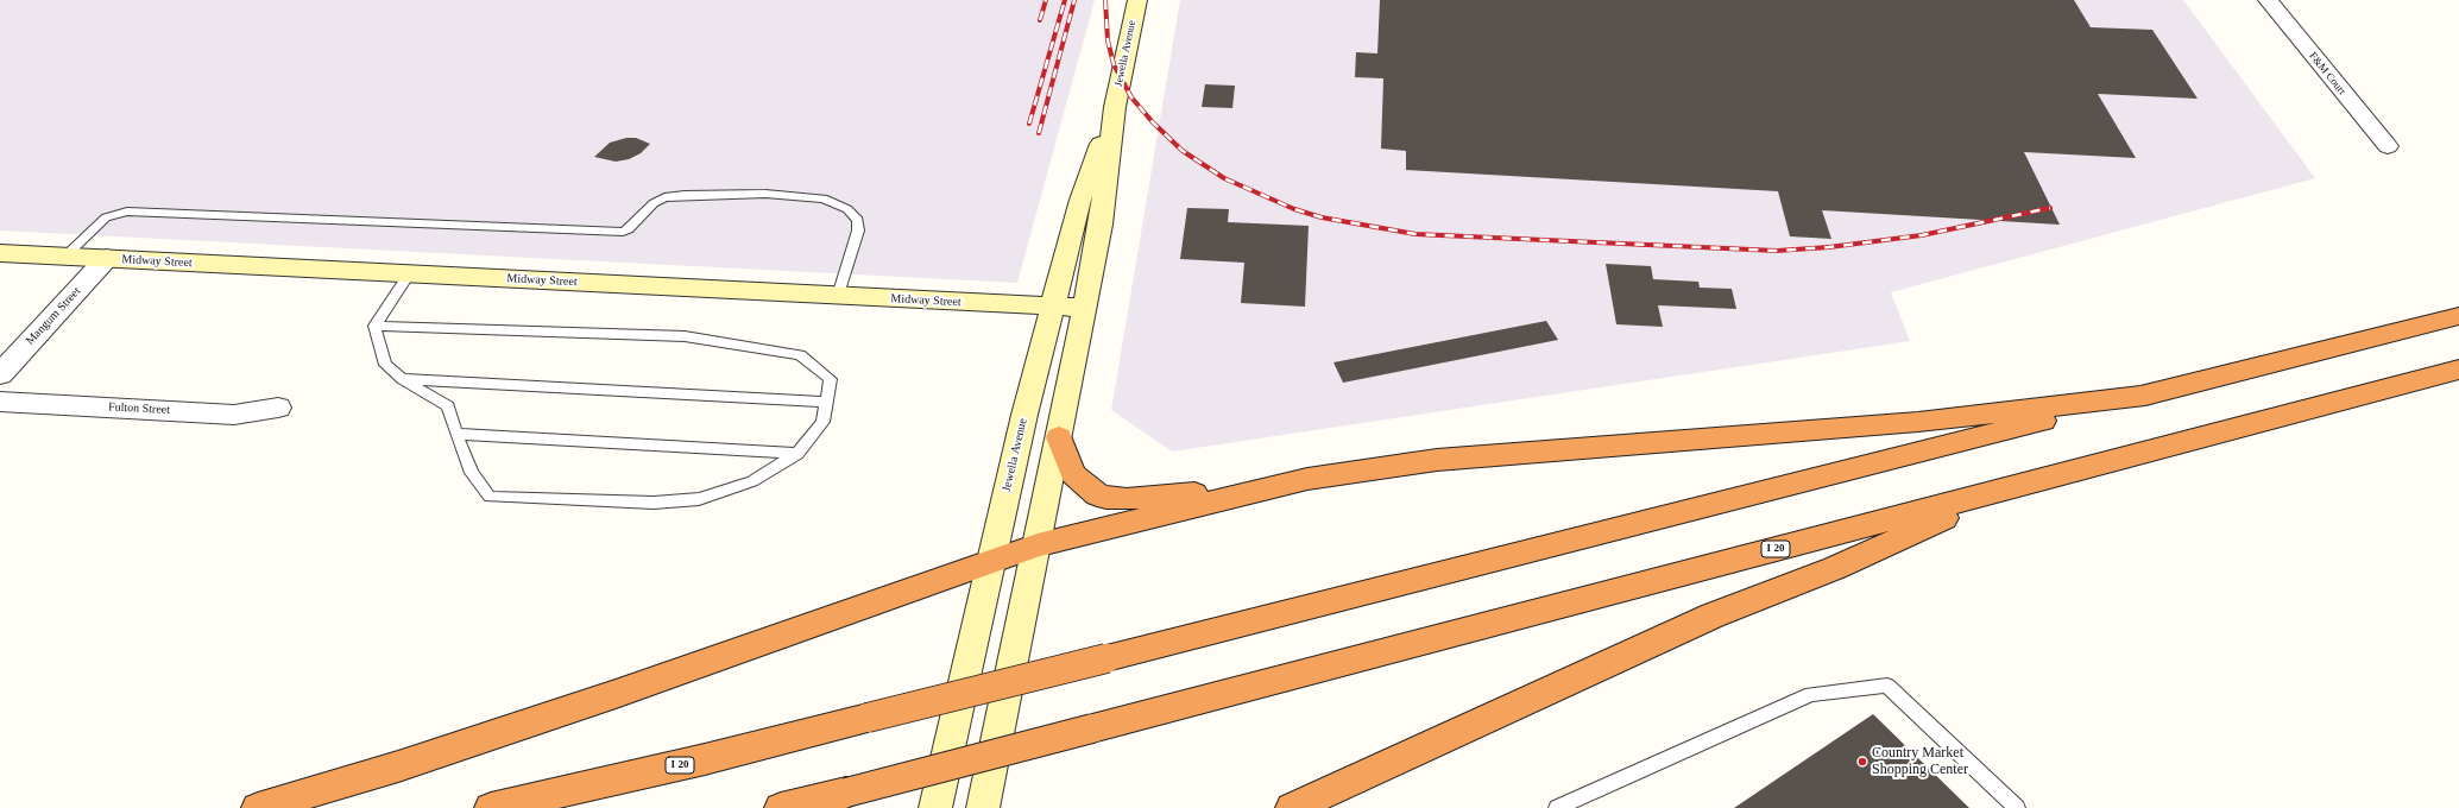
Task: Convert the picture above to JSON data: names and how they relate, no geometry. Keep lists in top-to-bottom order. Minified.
{"streets":{"highway":["I 20"],"main road":["Jewella Avenue","Midway Street"],"street":["F&M Court","Mangum Street","Fulton Street"]},"crossings":[["Jewella Avenue","Midway Street"],["Midway Street","Mangum Street"]],"places":["Country Market Shopping Center"]}
